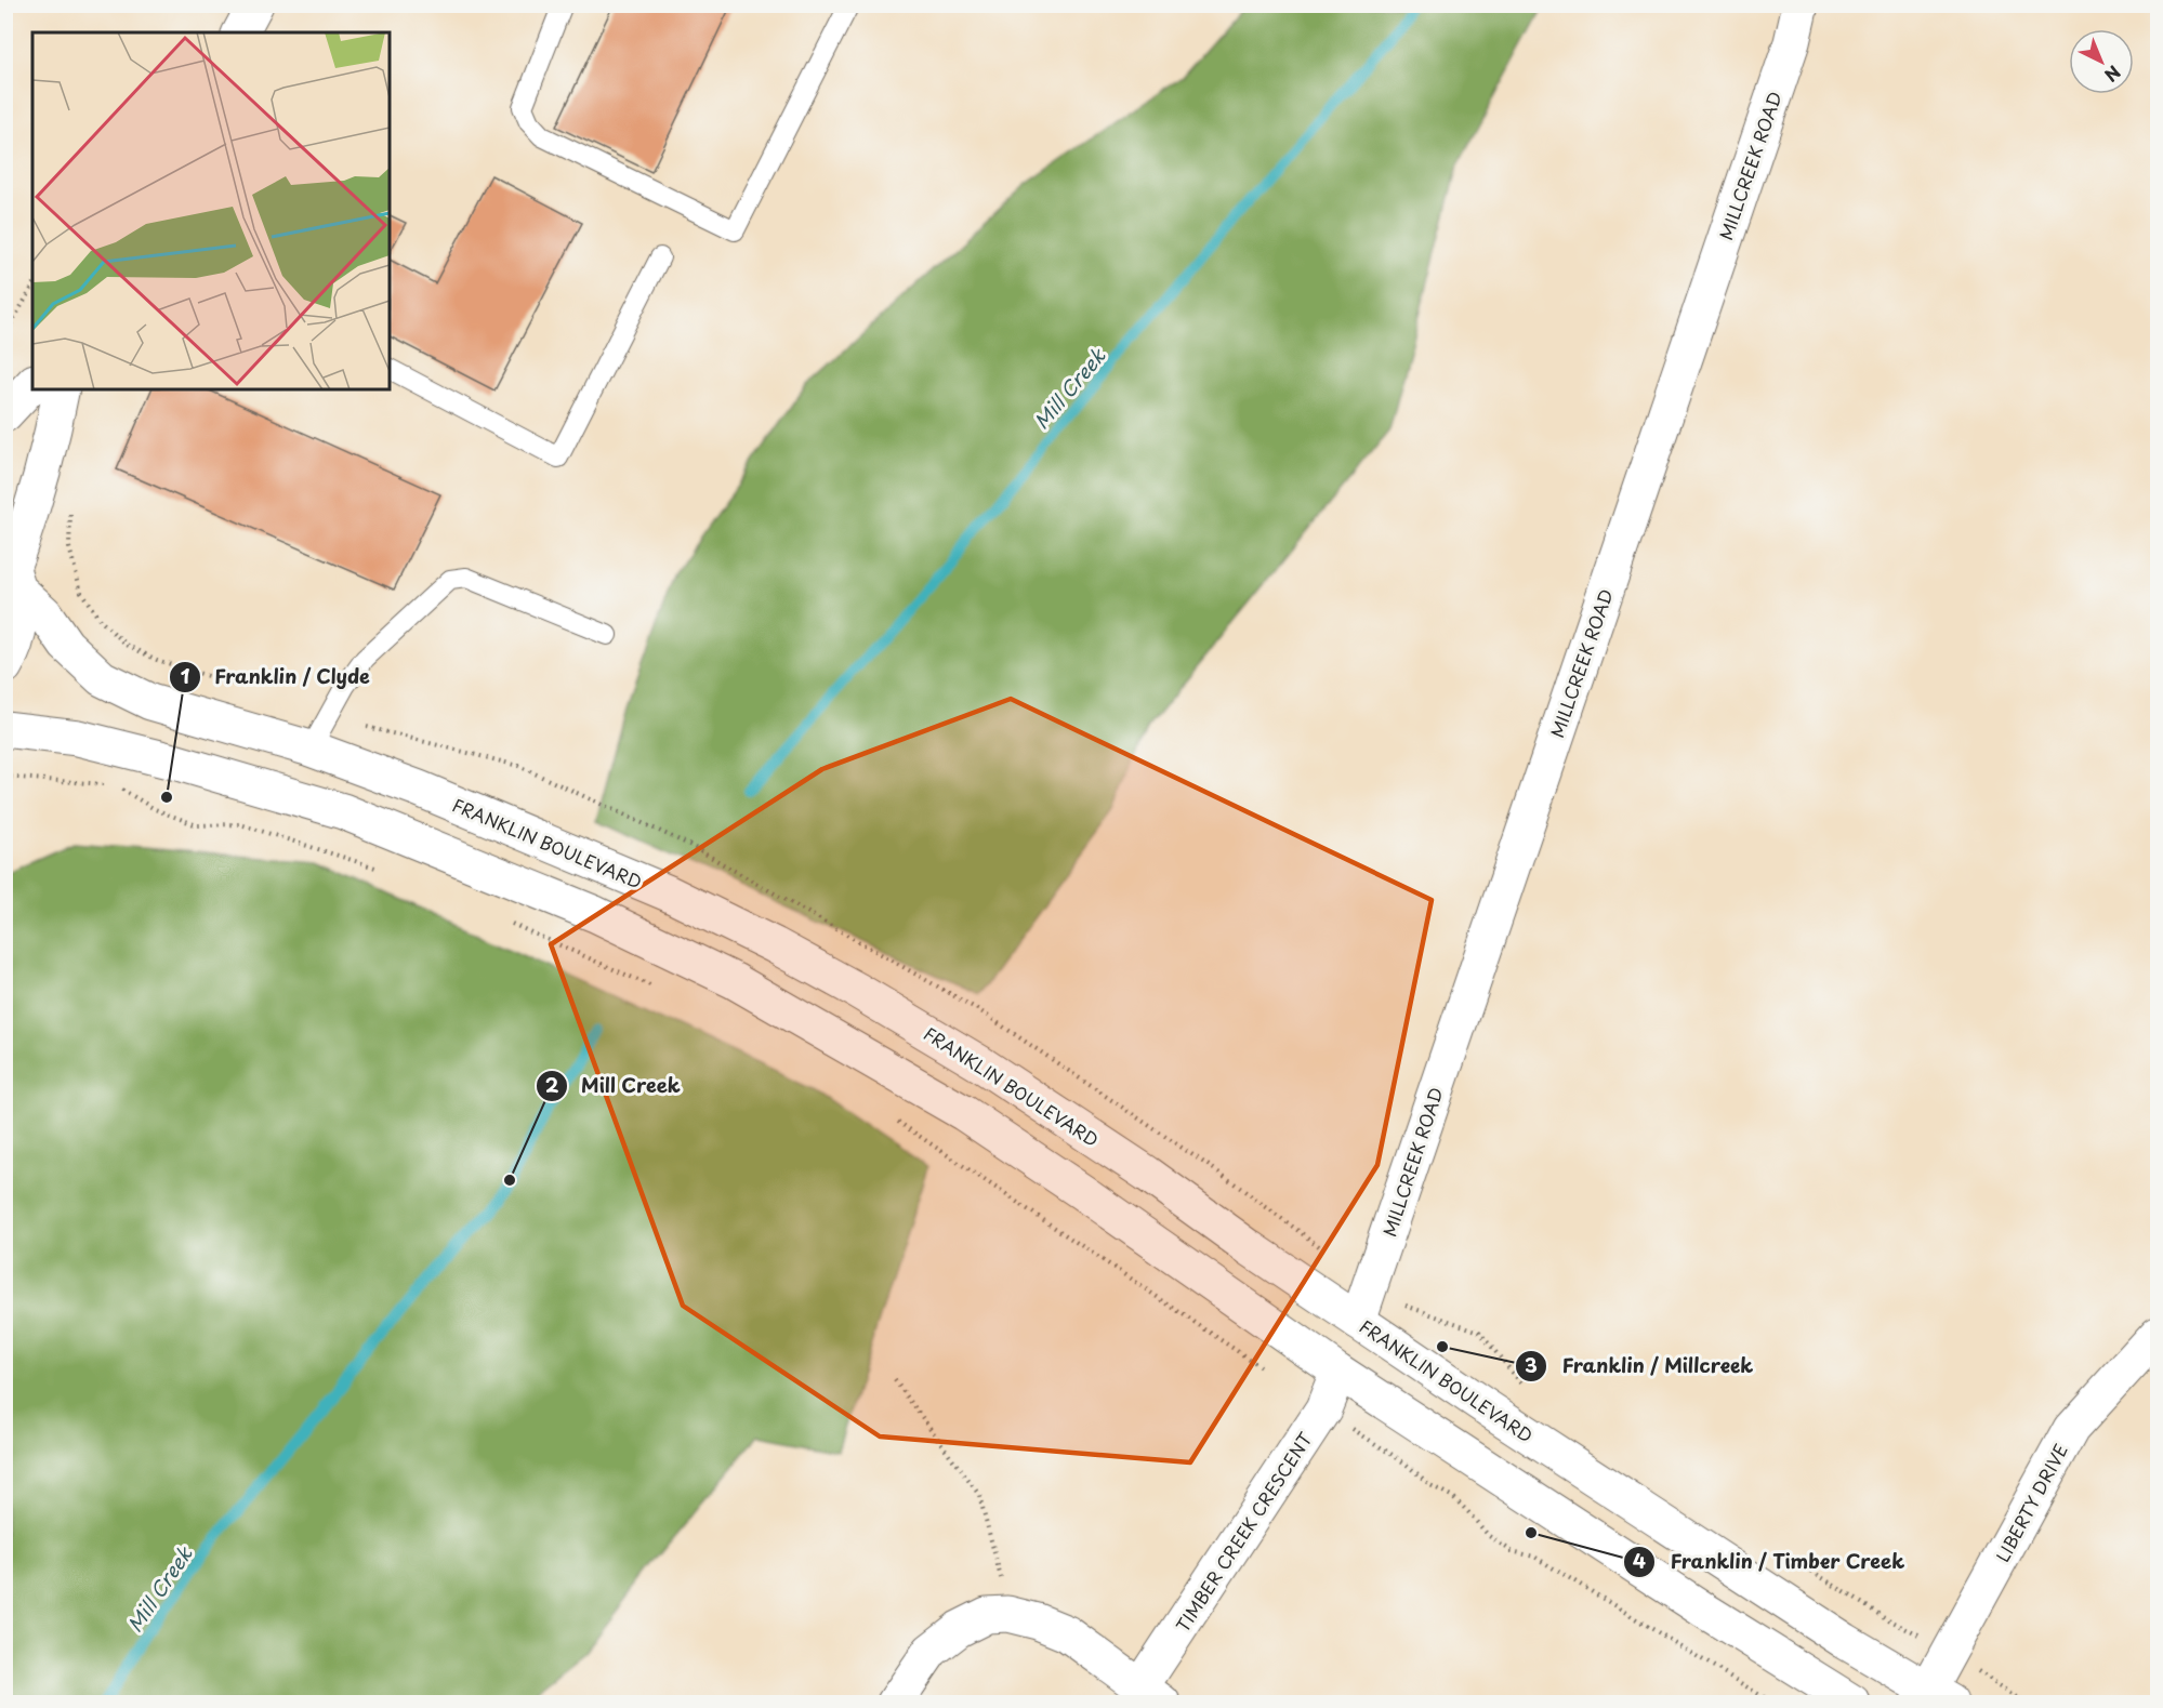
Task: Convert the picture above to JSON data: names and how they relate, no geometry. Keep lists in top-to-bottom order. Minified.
{"streets":{"main road":["MILLCREEK ROAD","FRANKLIN BOULEVARD","LIBERTY DRIVE","TIMBER CREEK CRESCENT"]},"crossings":[["MILLCREEK ROAD","FRANKLIN BOULEVARD"],["FRANKLIN BOULEVARD","LIBERTY DRIVE"]],"water":["Mill Creek"],"places":["Franklin / Clyde","Mill Creek","Franklin / Millcreek","Franklin / Timber Creek"],"north":"bottom right"}
